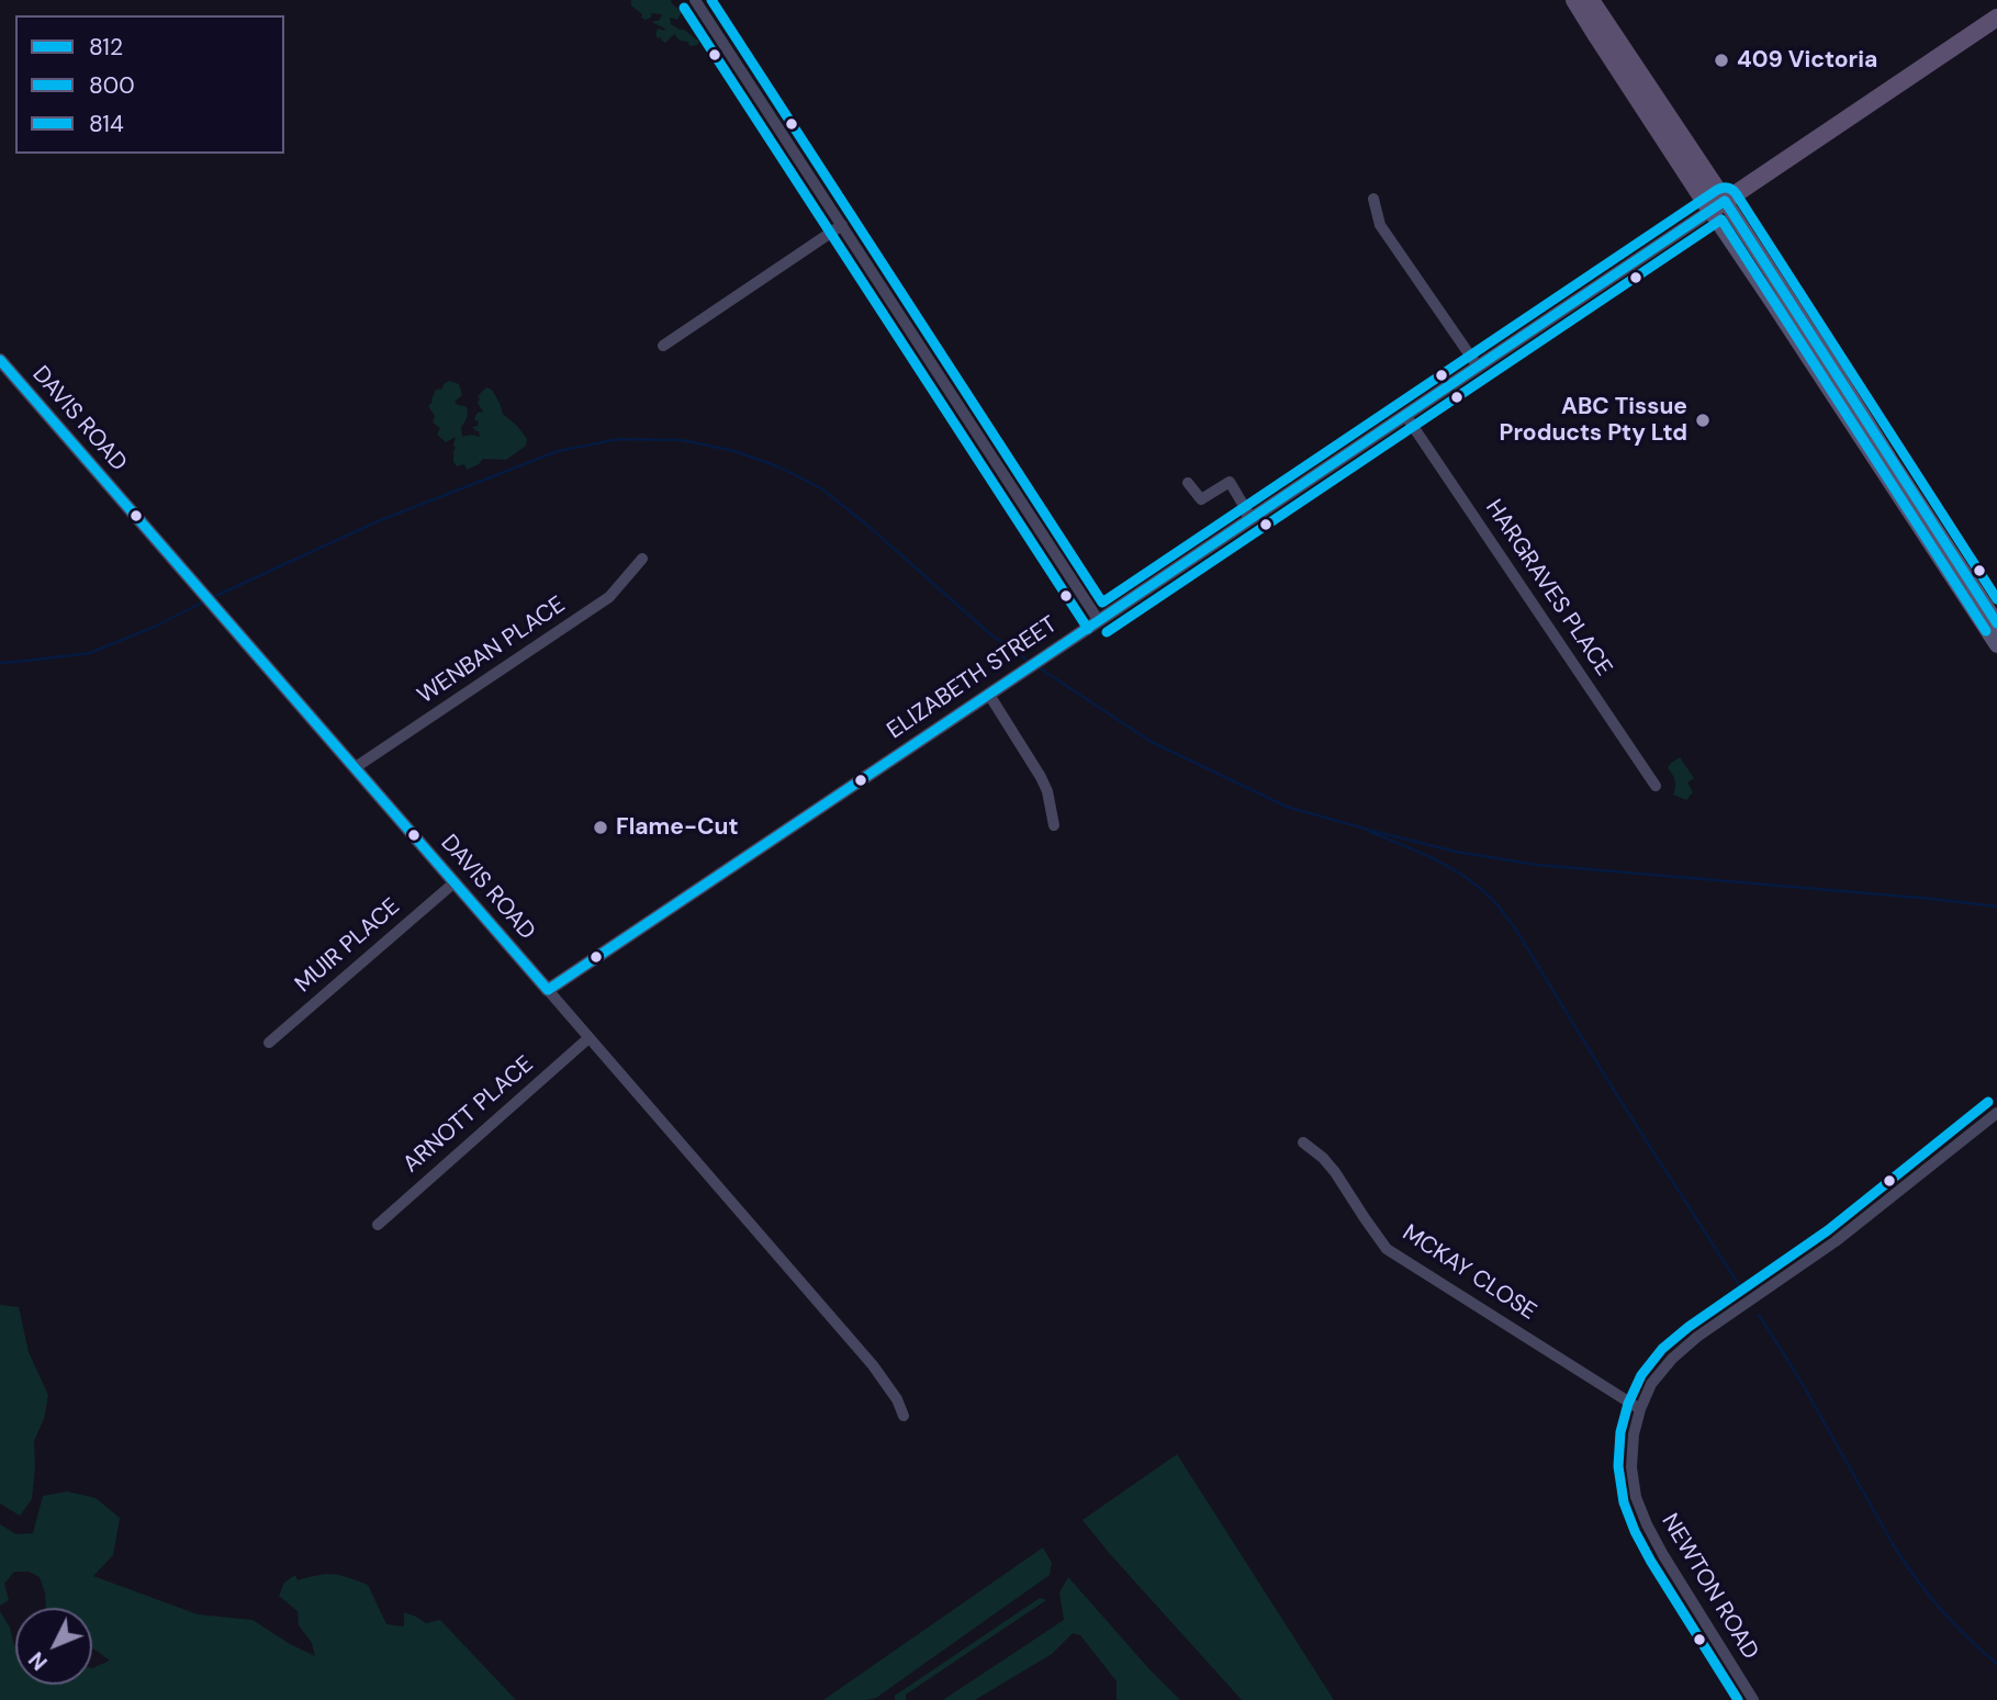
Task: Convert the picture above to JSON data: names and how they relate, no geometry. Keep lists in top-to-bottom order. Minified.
{"streets":{"main road":["ELIZABETH STREET"],"street":["DAVIS ROAD","HARGRAVES PLACE","WENBAN PLACE","MUIR PLACE","ARNOTT PLACE","MCKAY CLOSE","NEWTON ROAD"]},"crossings":[["DAVIS ROAD","WENBAN PLACE"],["DAVIS ROAD","ELIZABETH STREET"],["DAVIS ROAD","MUIR PLACE"],["DAVIS ROAD","ARNOTT PLACE"],["HARGRAVES PLACE","ELIZABETH STREET"],["MCKAY CLOSE","NEWTON ROAD"]],"places":["409 Victoria","ABC Tissue Products Pty Ltd","Flame-Cut"],"lines":["transit line 814","transit line 800","transit line 812"],"legend":["812","800","814"],"north":"bottom left"}
